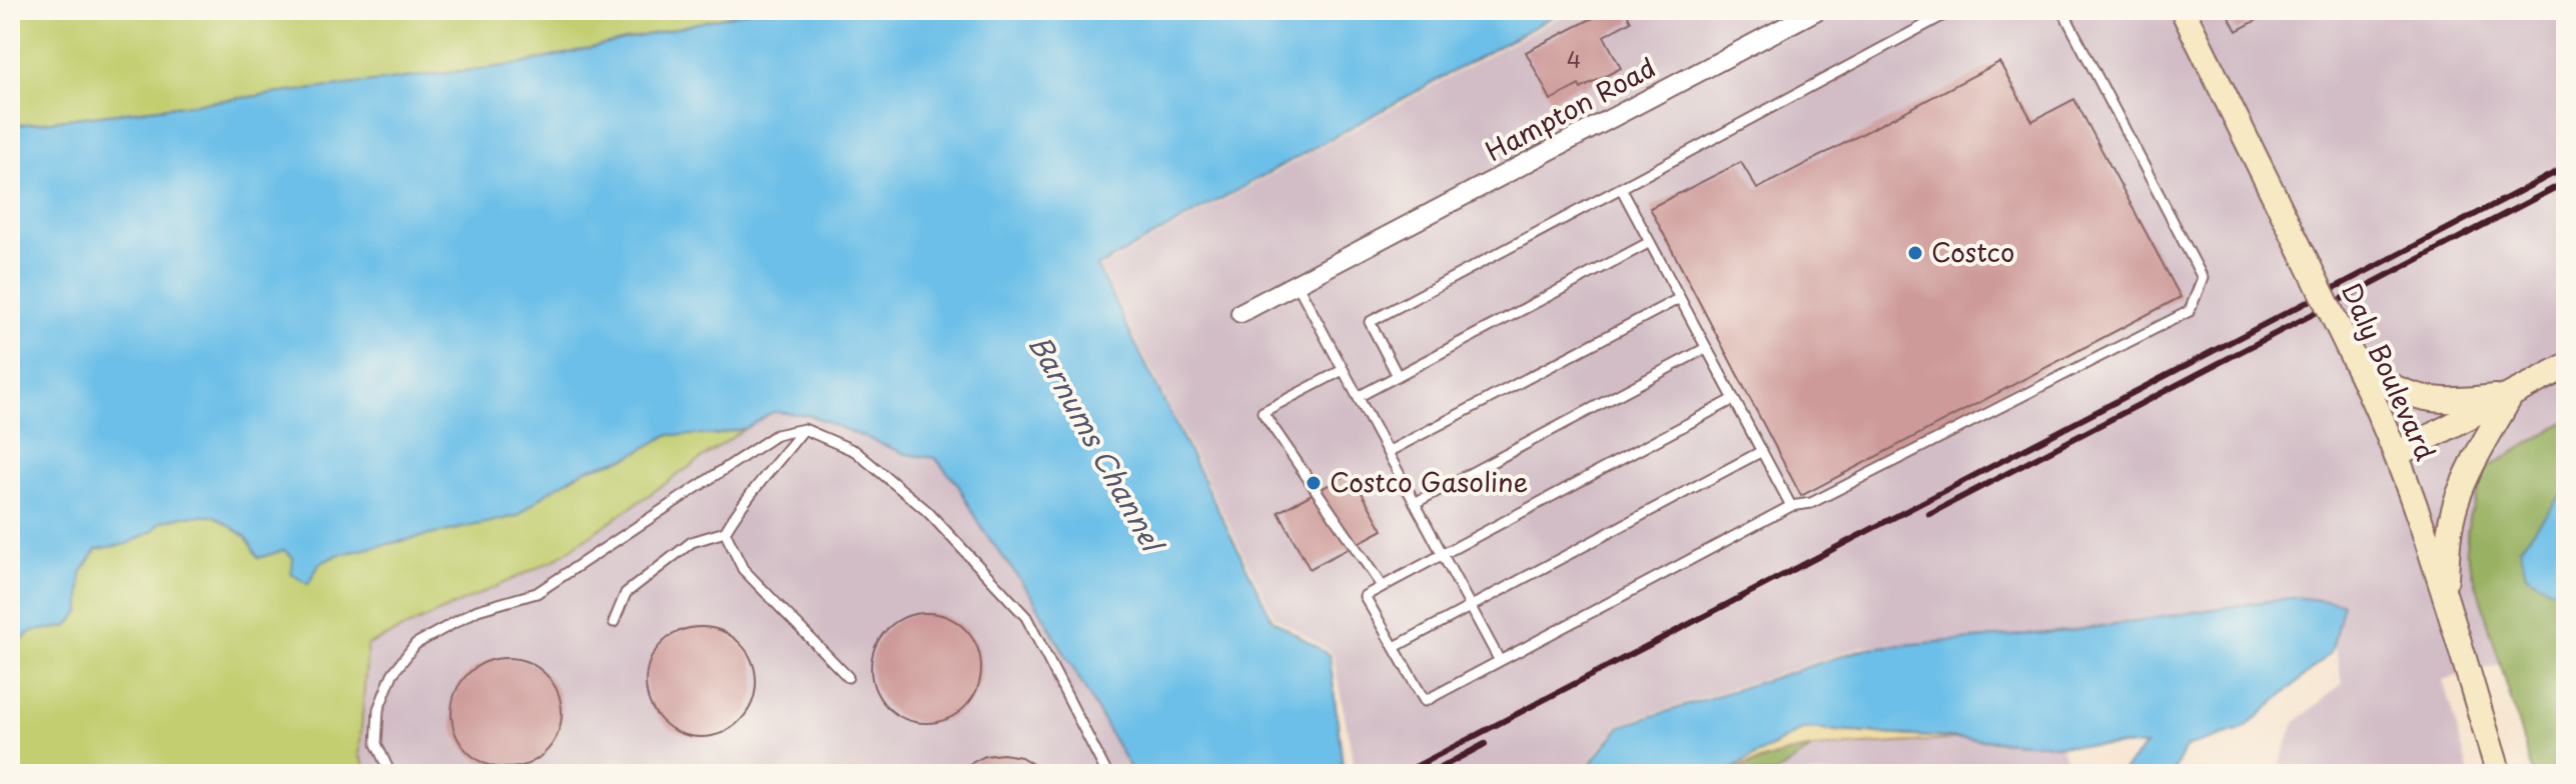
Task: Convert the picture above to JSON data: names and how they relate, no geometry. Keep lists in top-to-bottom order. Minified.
{"streets":{"main road":["Daly Boulevard"],"street":["Hampton Road"]},"water":["Barnums Channel"],"places":["Costco","Costco Gasoline"],"house_numbers":["4"]}
